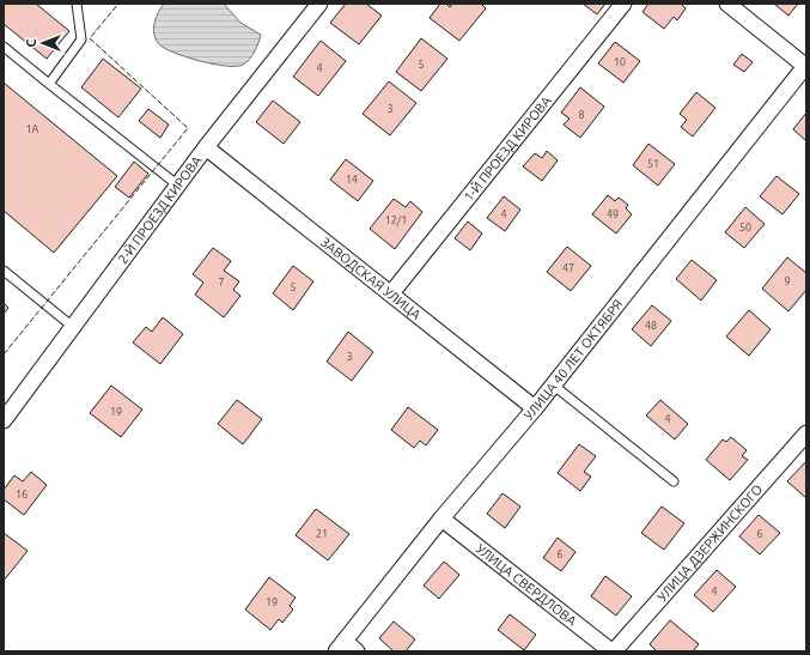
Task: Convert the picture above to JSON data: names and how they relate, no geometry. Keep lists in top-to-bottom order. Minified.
{"streets":{"street":["1-Й ПРОЕЗД КИРОВА","2-Й ПРОЕЗД КИРОВА","ЗАВОДСКАЯ УЛИЦА","УЛИЦА 40 ЛЕТ ОКТЯБРЯ","УЛИЦА ДЗЕРЖИНСКОГО","УЛИЦА СВЕРДЛОВА"]},"crossings":[["1-Й ПРОЕЗД КИРОВА","ЗАВОДСКАЯ УЛИЦА"],["2-Й ПРОЕЗД КИРОВА","ЗАВОДСКАЯ УЛИЦА"],["ЗАВОДСКАЯ УЛИЦА","УЛИЦА 40 ЛЕТ ОКТЯБРЯ"],["УЛИЦА 40 ЛЕТ ОКТЯБРЯ","УЛИЦА СВЕРДЛОВА"],["УЛИЦА ДЗЕРЖИНСКОГО","УЛИЦА СВЕРДЛОВА"]],"house_numbers":["10","5","4","3","8","1А","51","14","4","49","12/1","50","47","9","7","5","48","3","19","4","16","21","6","6","4","19"],"north":"left"}
